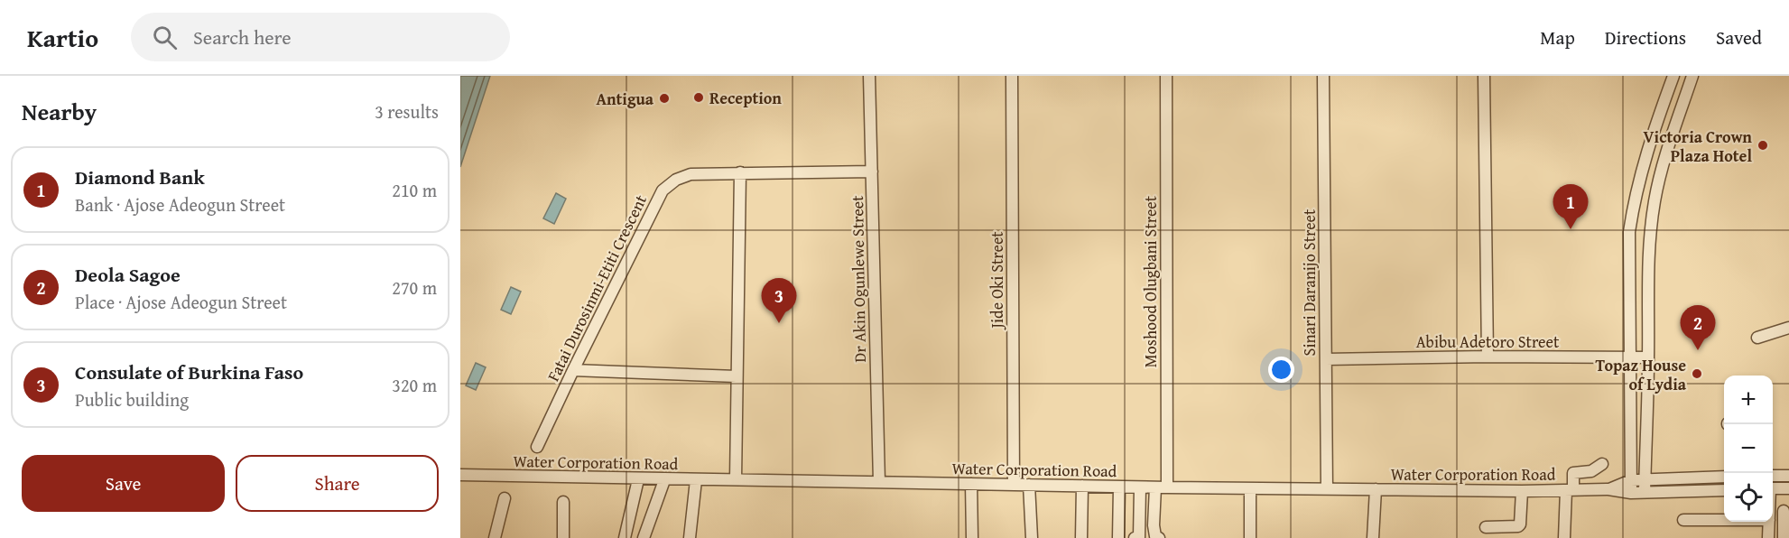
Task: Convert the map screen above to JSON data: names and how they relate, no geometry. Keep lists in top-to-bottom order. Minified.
{"streets":{"street":["Dr Akin Ogunlewe Street","Jide Oki Street","Moshood Olugbani Street","Sinari Daranijo Street","Fatai Durosinmi-Etiti Crescent","Abibu Adetoro Street","Water Corporation Road"]},"crossings":[["Dr Akin Ogunlewe Street","Fatai Durosinmi-Etiti Crescent"],["Dr Akin Ogunlewe Street","Water Corporation Road"],["Jide Oki Street","Water Corporation Road"],["Moshood Olugbani Street","Water Corporation Road"],["Sinari Daranijo Street","Abibu Adetoro Street"],["Sinari Daranijo Street","Water Corporation Road"]],"places":["Reception","Antigua","Victoria Crown Plaza Hotel","Topaz House of Lydia"],"page":{"header":"Kartio","search":"Search here","nav":["Map","Directions","Saved"],"heading":["Nearby","3 results"],"list":[{"mark":"1","name":"Diamond Bank","note":"Bank · Ajose Adeogun Street","value":"210 m"},{"mark":"2","name":"Deola Sagoe","note":"Place · Ajose Adeogun Street","value":"270 m"},{"mark":"3","name":"Consulate of Burkina Faso","note":"Public building","value":"320 m"}],"pins":["1","3","2"],"map_buttons":["+","−"],"buttons":["Save","Share"]}}
